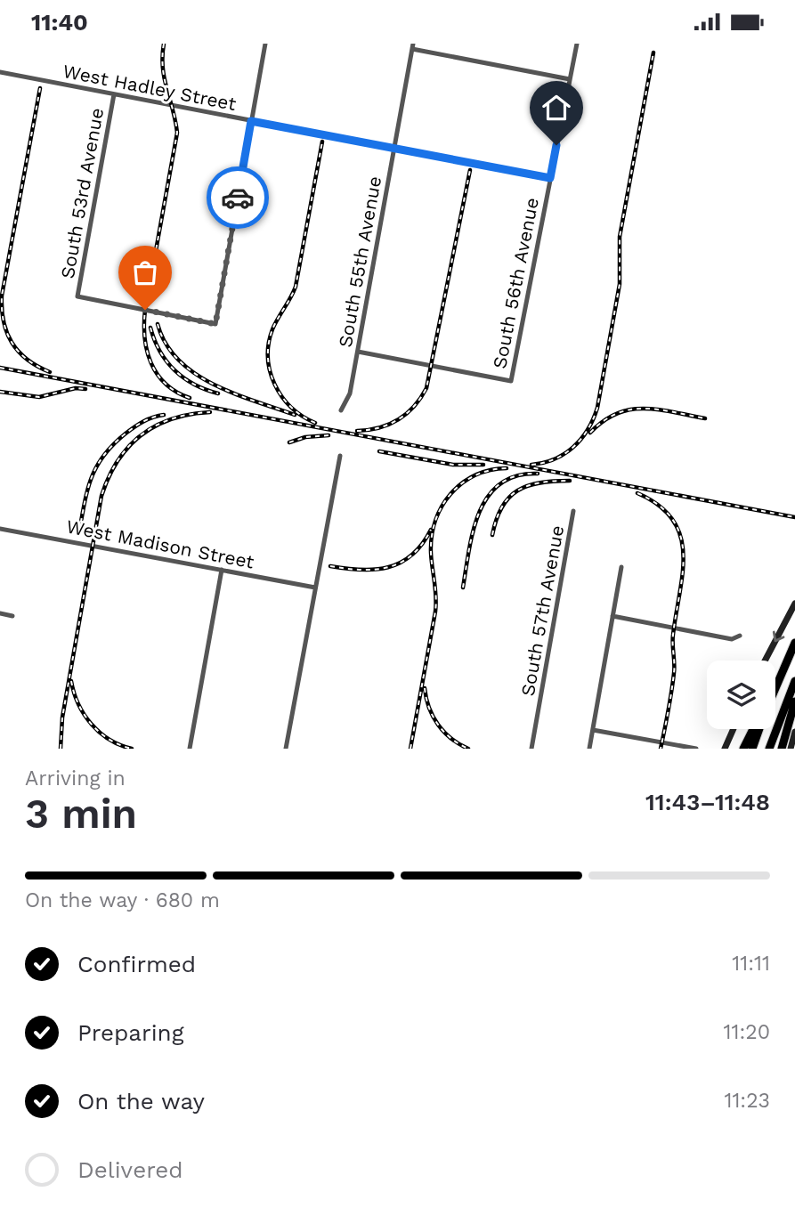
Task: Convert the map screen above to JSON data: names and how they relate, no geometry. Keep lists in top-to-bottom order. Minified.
{"streets":{"street":["West Hadley Street","South 53rd Avenue","South 55th Avenue","South 56th Avenue","West Madison Street","South 57th Avenue"]},"crossings":[["West Hadley Street","South 53rd Avenue"],["West Hadley Street","South 55th Avenue"],["West Hadley Street","South 56th Avenue"],["South 55th Avenue","South 56th Avenue"]],"page":{"status":"11:40","heading":["3 min","Arriving in","11:43–11:48"],"bar":"On the way · 680 m","list":[["Confirmed","11:11"],["Preparing","11:20"],["On the way","11:23"],"Delivered"]}}
